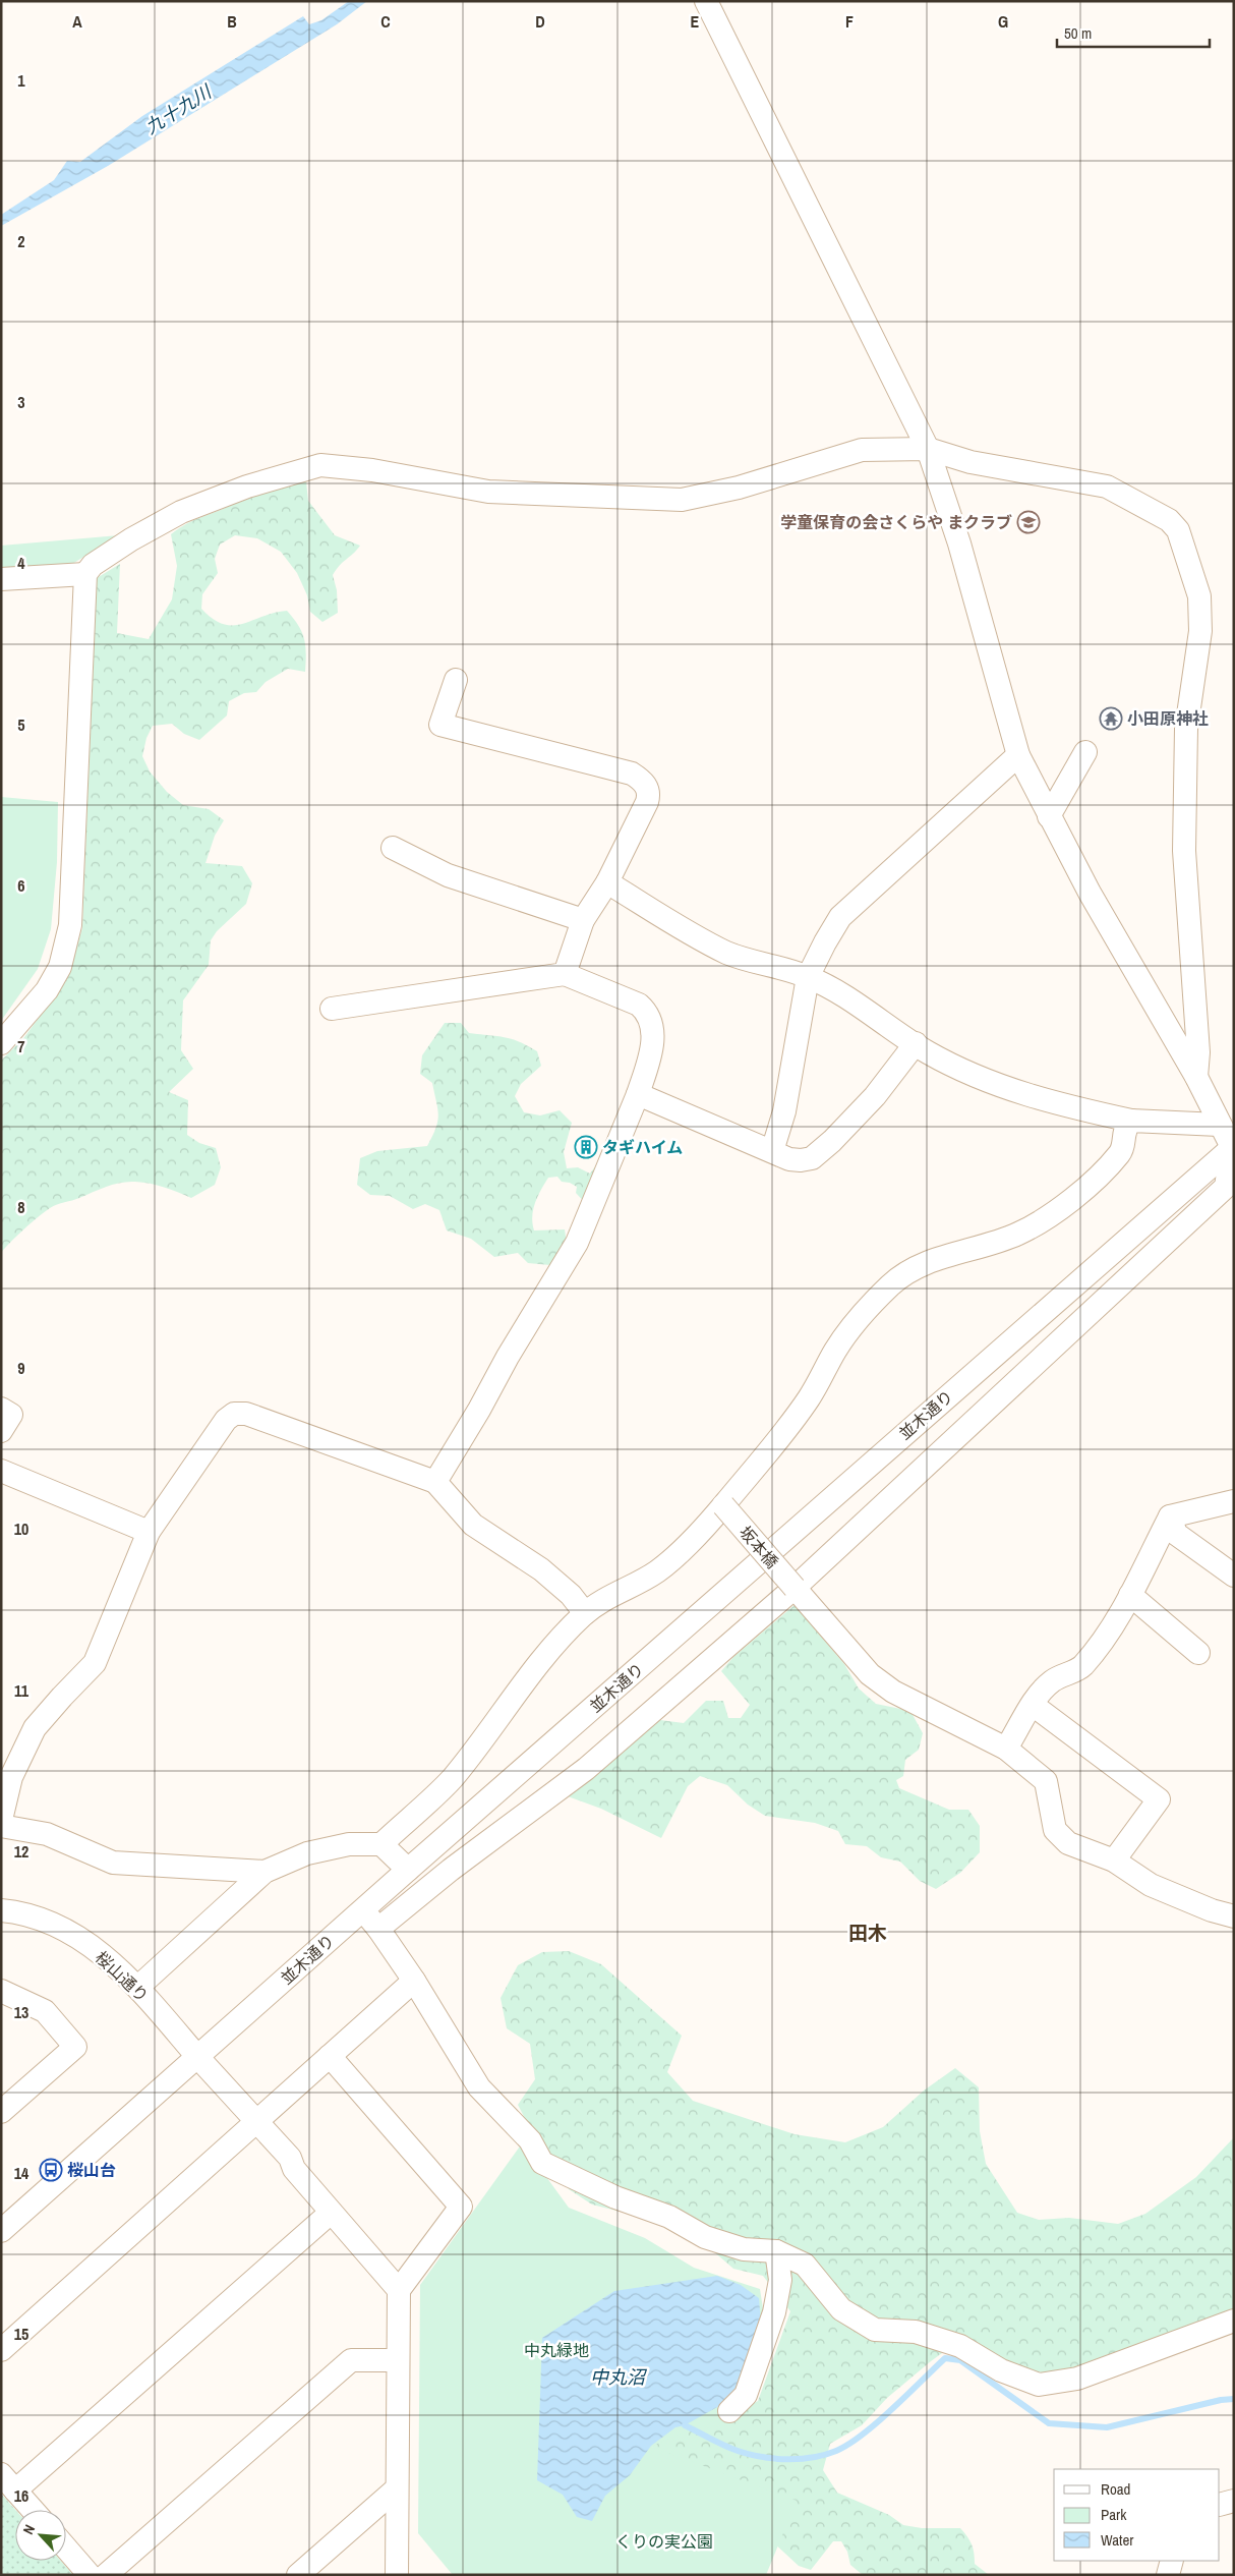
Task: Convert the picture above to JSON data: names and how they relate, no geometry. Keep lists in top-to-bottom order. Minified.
{"streets":{"street":["並木通り","坂本橋","桜山通り"]},"crossings":[["並木通り","桜山通り"]],"districts":["田木"],"water":["九十九川","中丸沼"],"parks":["中丸緑地","くりの実公園"],"places":{"school or university":["学童保育の会さくらや まクラブ"],"temple":["小田原神社"],"building":["タギハイム"],"bus stop":["桜山台"]},"legend":["Road","Park","Water"],"scale_bar":"50 m","north":"top left","grid":{"columns":["A","B","C","D","E","F","G"],"rows":["1","2","3","4","5","6","7","8","9","10","11","12","13","14","15","16"]}}
